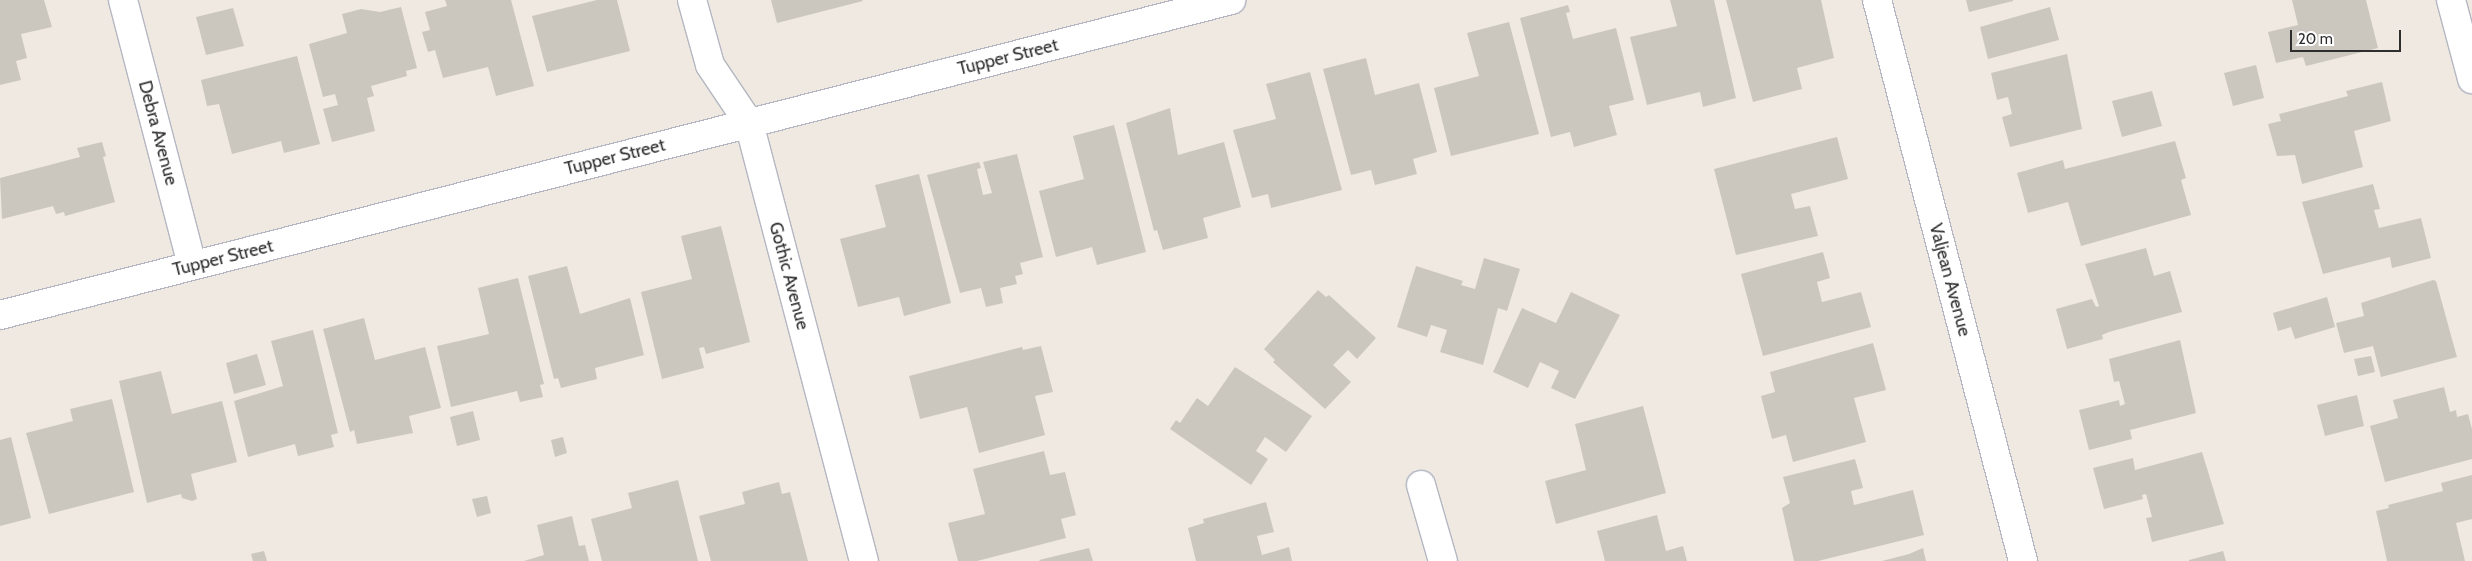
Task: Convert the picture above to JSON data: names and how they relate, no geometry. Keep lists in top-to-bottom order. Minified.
{"streets":{"street":["Tupper Street","Debra Avenue","Gothic Avenue","Valjean Avenue"]},"crossings":[["Tupper Street","Debra Avenue"],["Tupper Street","Gothic Avenue"]],"scale_bar":"20 m"}
